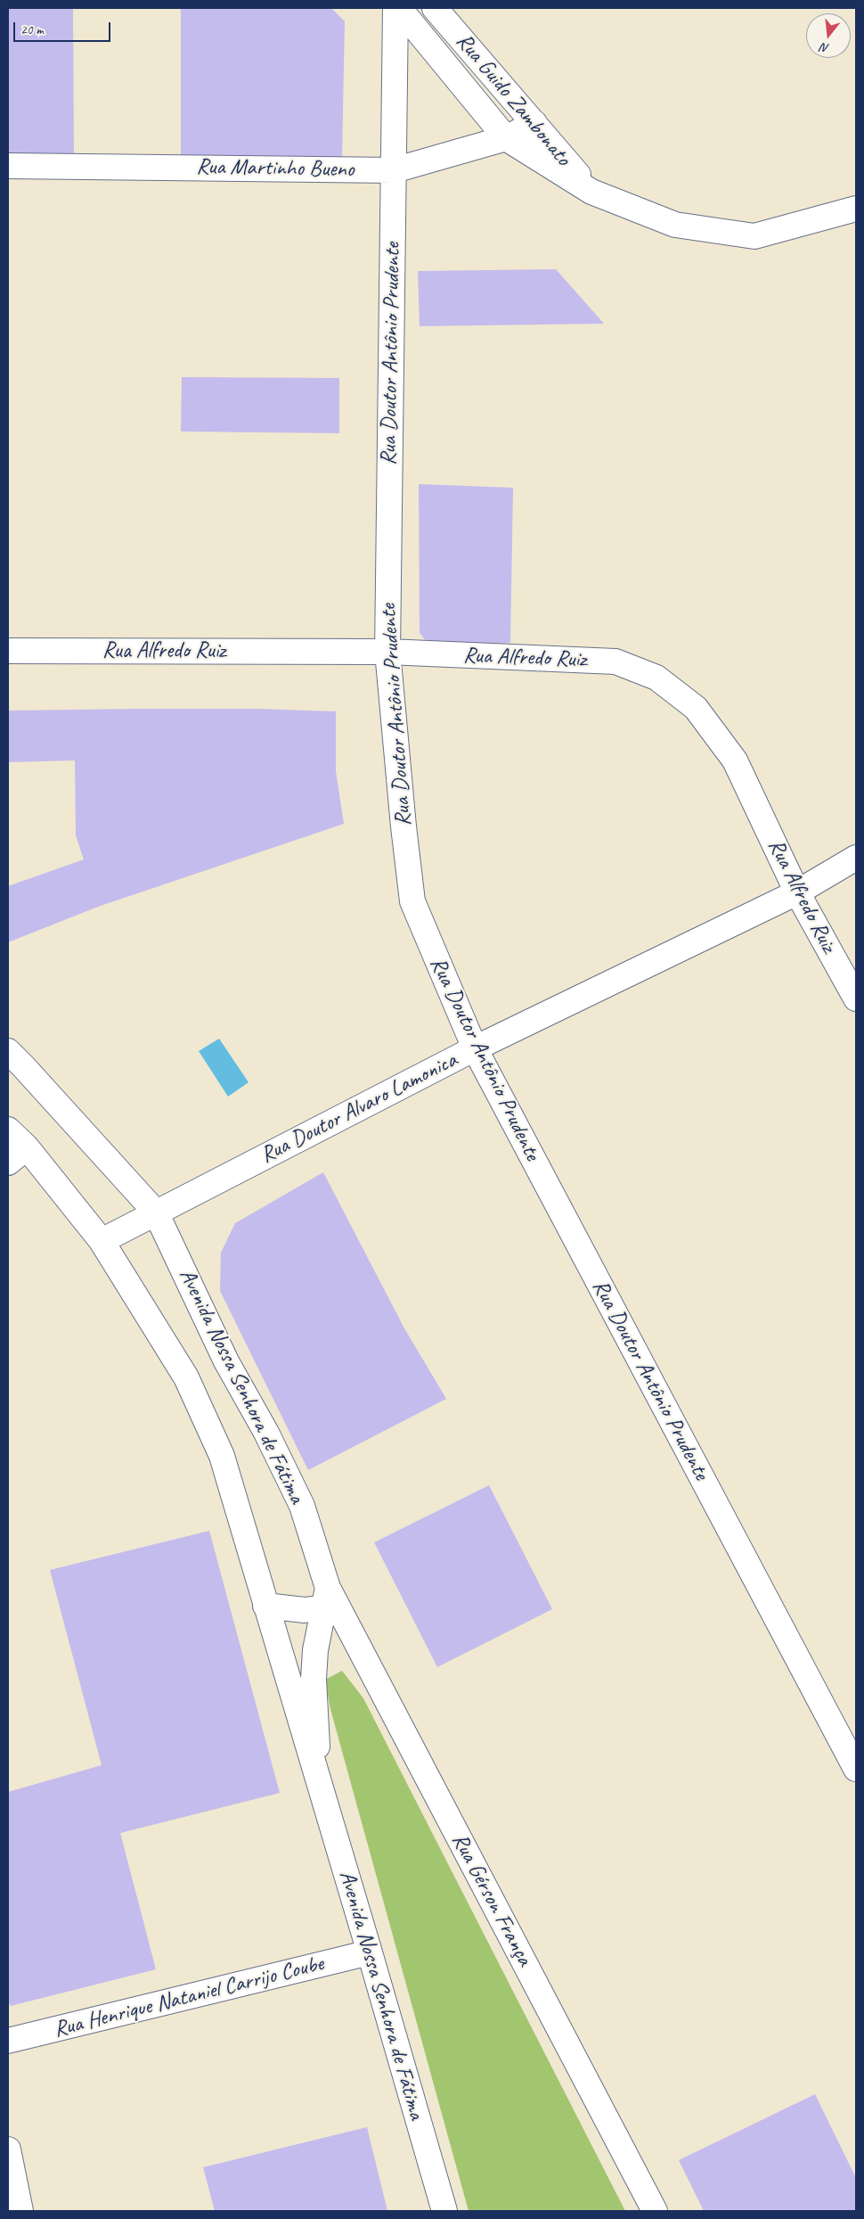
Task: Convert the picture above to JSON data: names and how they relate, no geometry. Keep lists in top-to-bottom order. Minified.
{"streets":{"street":["Rua Guido Zambonato","Rua Martinho Bueno","Rua Doutor Antônio Prudente","Rua Alfredo Ruiz","Rua Doutor Alvaro Lamonica","Avenida Nossa Senhora de Fátima","Rua Gérson França","Rua Henrique Nataniel Carrijo Coube"]},"crossings":[["Rua Guido Zambonato","Rua Martinho Bueno"],["Rua Martinho Bueno","Rua Doutor Antônio Prudente"],["Rua Doutor Antônio Prudente","Rua Alfredo Ruiz"],["Rua Doutor Antônio Prudente","Rua Doutor Alvaro Lamonica"],["Rua Alfredo Ruiz","Rua Doutor Alvaro Lamonica"],["Rua Doutor Alvaro Lamonica","Avenida Nossa Senhora de Fátima"],["Avenida Nossa Senhora de Fátima","Rua Gérson França"],["Avenida Nossa Senhora de Fátima","Rua Henrique Nataniel Carrijo Coube"]],"scale_bar":"20 m","north":"bottom"}
